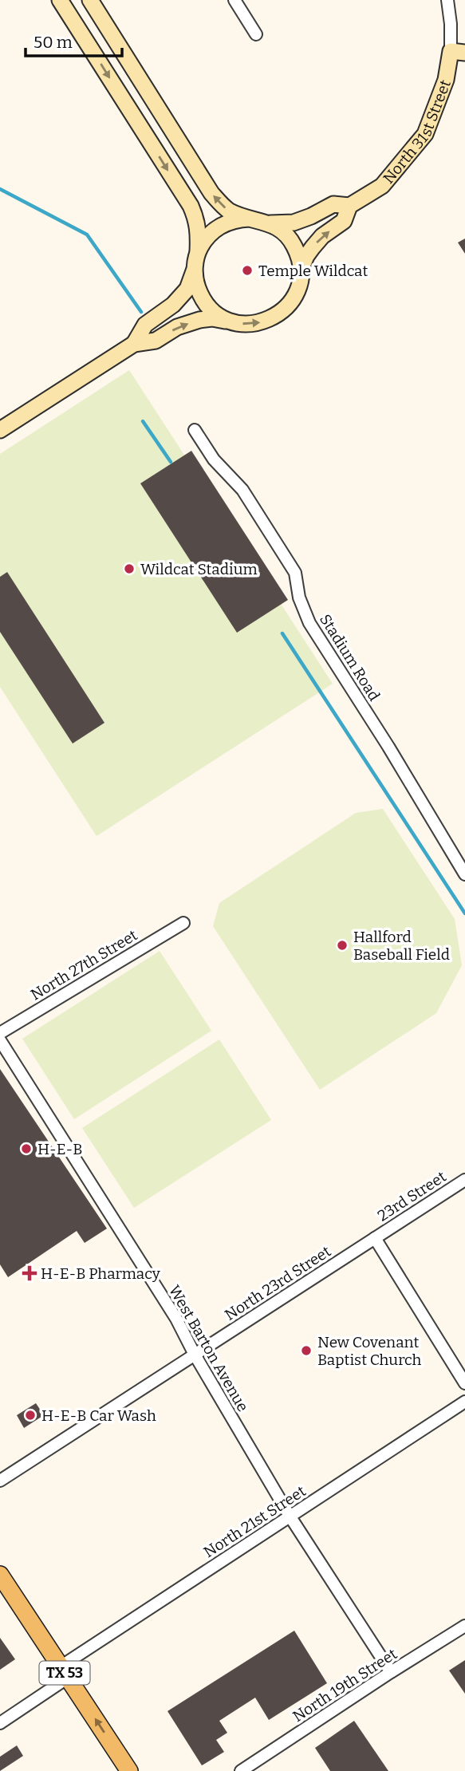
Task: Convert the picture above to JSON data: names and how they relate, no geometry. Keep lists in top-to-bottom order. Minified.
{"streets":{"main road":["TX 53"],"street":["North 31st Street","Stadium Road","North 27th Street","23rd Street","North 23rd Street","West Barton Avenue","North 21st Street","North 19th Street"]},"crossings":[["23rd Street","North 23rd Street"],["North 23rd Street","West Barton Avenue"],["West Barton Avenue","North 21st Street"],["West Barton Avenue","North 19th Street"],["North 21st Street","TX 53"]],"places":{"other":["Temple Wildcat","Wildcat Stadium","Hallford Baseball Field","H-E-B","New Covenant Baptist Church","H-E-B Car Wash"],"health":["H-E-B Pharmacy"]},"scale_bar":"50 m"}
